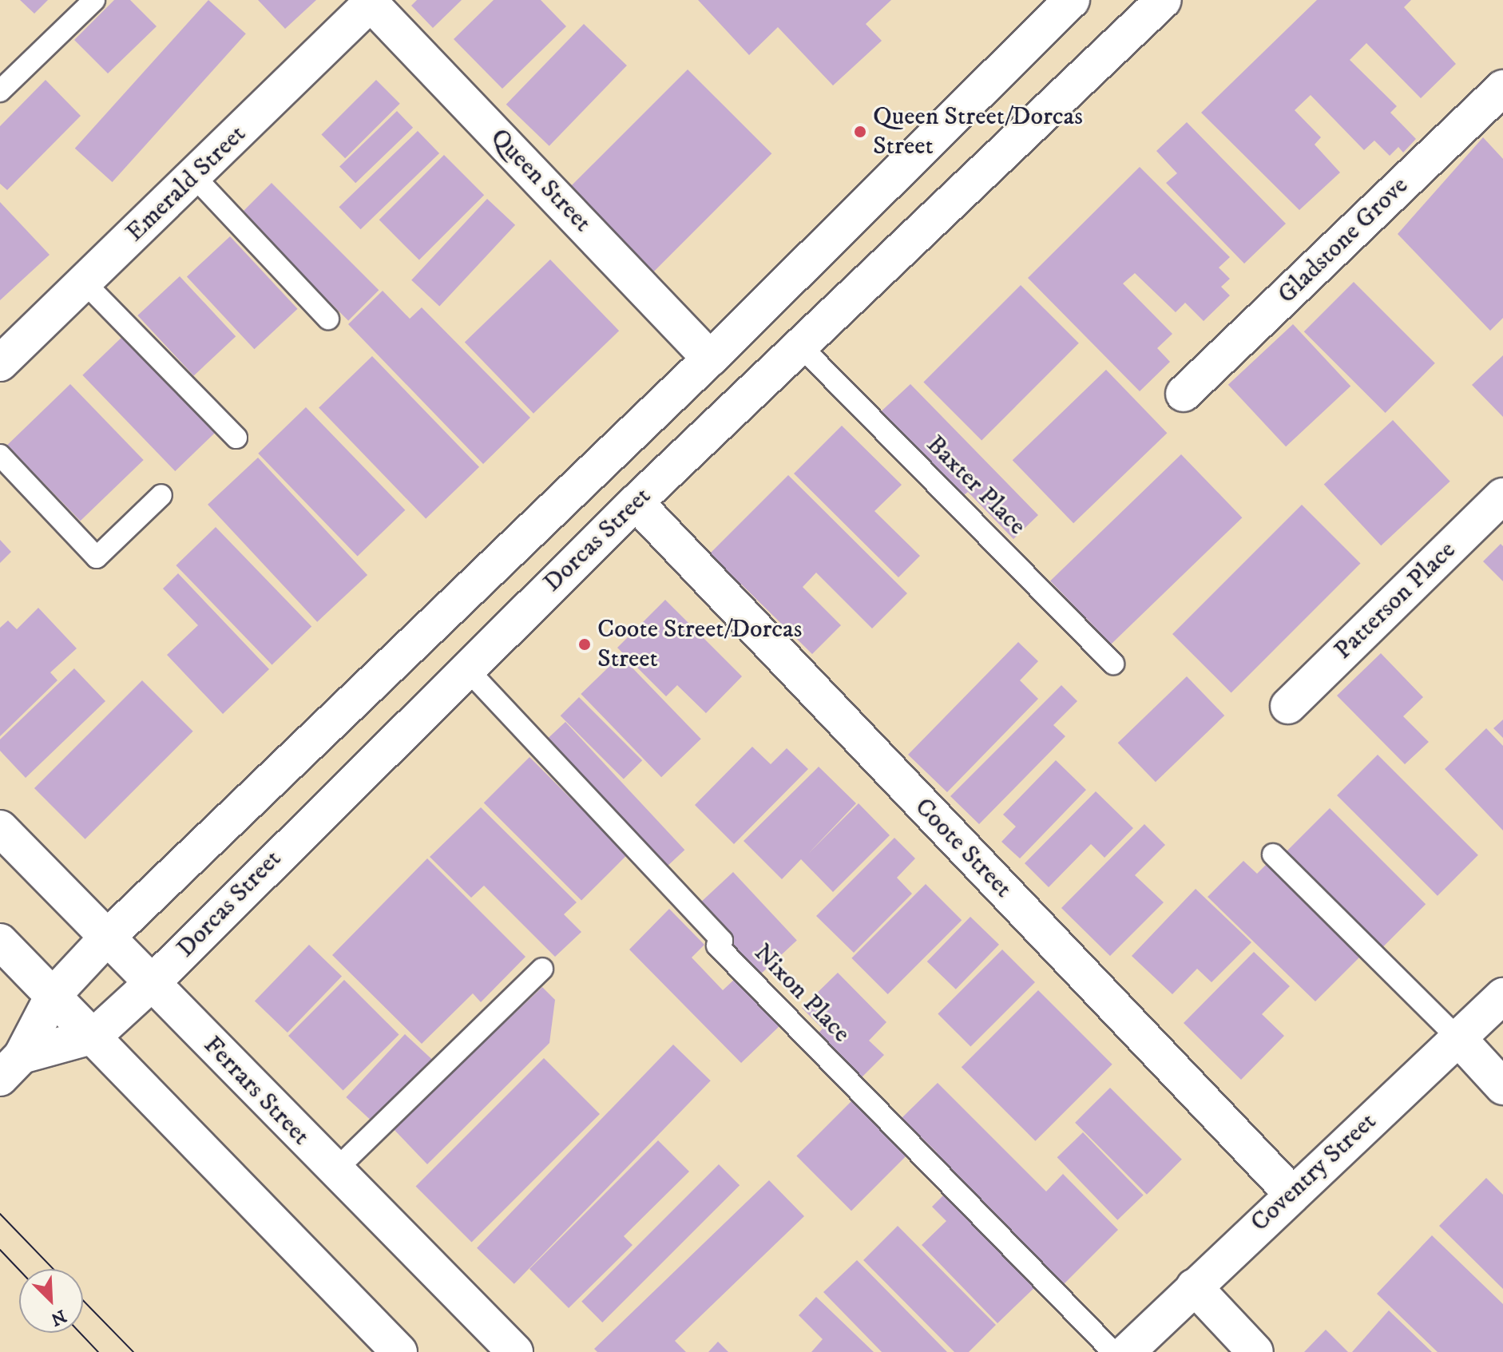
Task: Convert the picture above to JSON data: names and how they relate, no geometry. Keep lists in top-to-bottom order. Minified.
{"streets":{"street":["Queen Street","Emerald Street","Gladstone Grove","Dorcas Street","Patterson Place","Coote Street","Ferrars Street","Coventry Street"],"lane":["Baxter Place","Nixon Place"]},"crossings":[["Queen Street","Emerald Street"],["Queen Street","Dorcas Street"],["Baxter Place","Dorcas Street"],["Dorcas Street","Coote Street"],["Dorcas Street","Nixon Place"],["Dorcas Street","Ferrars Street"],["Coote Street","Coventry Street"]],"places":["Queen Street/Dorcas Street","Coote Street/Dorcas Street"],"north":"bottom right"}
